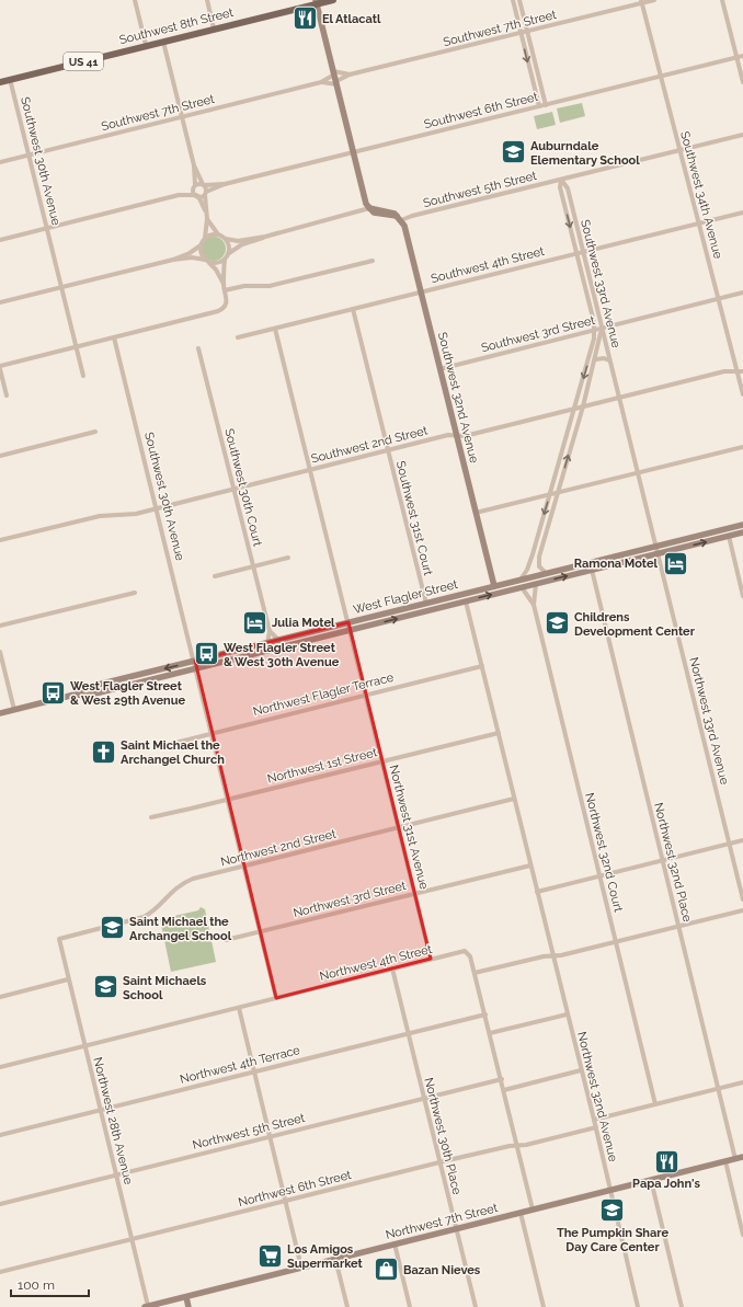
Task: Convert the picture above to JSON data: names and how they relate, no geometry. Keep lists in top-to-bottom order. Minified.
{"streets":{"main road":["Southwest 8th Street","US 41","Southwest 32nd Avenue","West Flagler Street","Northwest 7th Street"],"street":["Southwest 7th Street","Southwest 6th Street","Southwest 30th Avenue","Southwest 5th Street","Southwest 34th Avenue","Southwest 4th Street","Southwest 33rd Avenue","Southwest 3rd Street","Southwest 2nd Street","Southwest 30th Court","Southwest 31st Court","Northwest Flagler Terrace","Northwest 33rd Avenue","Northwest 1st Street","Northwest 31st Avenue","Northwest 2nd Street","Northwest 32nd Court","Northwest 32nd Place","Northwest 3rd Street","Northwest 4th Street","Northwest 4th Terrace","Northwest 32nd Avenue","Northwest 28th Avenue","Northwest 5th Street","Northwest 30th Place","Northwest 6th Street"]},"crossings":[["Southwest 8th Street","Southwest 30th Avenue"],["Southwest 7th Street","Southwest 30th Avenue"],["Southwest 7th Street","Southwest 34th Avenue"],["Southwest 6th Street","Southwest 34th Avenue"],["Southwest 30th Avenue","Southwest 2nd Street"],["Southwest 30th Avenue","West Flagler Street"],["Southwest 30th Avenue","Northwest Flagler Terrace"],["Southwest 30th Avenue","Northwest 1st Street"],["Southwest 30th Avenue","Northwest 2nd Street"],["Southwest 30th Avenue","Northwest 3rd Street"],["Southwest 30th Avenue","Northwest 4th Street"],["Southwest 5th Street","Southwest 34th Avenue"],["Southwest 5th Street","Southwest 33rd Avenue"],["Southwest 5th Street","Southwest 32nd Avenue"],["Southwest 34th Avenue","Southwest 4th Street"],["Southwest 34th Avenue","Southwest 3rd Street"],["Southwest 34th Avenue","Southwest 2nd Street"],["Southwest 4th Street","Southwest 33rd Avenue"],["Southwest 4th Street","Southwest 32nd Avenue"],["Southwest 4th Street","Southwest 31st Court"],["Southwest 4th Street","Northwest 31st Avenue"],["Southwest 33rd Avenue","Southwest 3rd Street"],["Southwest 33rd Avenue","Southwest 2nd Street"],["Southwest 33rd Avenue","West Flagler Street"],["Southwest 33rd Avenue","Northwest 33rd Avenue"],["Southwest 3rd Street","Southwest 32nd Avenue"],["Southwest 32nd Avenue","Southwest 2nd Street"],["Southwest 32nd Avenue","West Flagler Street"],["Southwest 2nd Street","Southwest 30th Court"],["Southwest 2nd Street","Southwest 31st Court"],["Southwest 2nd Street","Northwest 31st Avenue"],["Southwest 30th Court","West Flagler Street"],["Southwest 31st Court","West Flagler Street"],["West Flagler Street","Northwest 33rd Avenue"],["West Flagler Street","Northwest 31st Avenue"],["West Flagler Street","Northwest 32nd Court"],["West Flagler Street","Northwest 32nd Place"],["Northwest Flagler Terrace","Northwest 31st Avenue"],["Northwest 1st Street","Northwest 31st Avenue"],["Northwest 31st Avenue","Northwest 2nd Street"],["Northwest 31st Avenue","Northwest 3rd Street"],["Northwest 31st Avenue","Northwest 4th Street"],["Northwest 2nd Street","Northwest 28th Avenue"],["Northwest 32nd Place","Northwest 7th Street"],["Northwest 3rd Street","Northwest 32nd Avenue"],["Northwest 4th Street","Northwest 28th Avenue"],["Northwest 4th Street","Northwest 30th Place"],["Northwest 4th Terrace","Northwest 28th Avenue"],["Northwest 4th Terrace","Northwest 30th Place"],["Northwest 32nd Avenue","Northwest 6th Street"],["Northwest 32nd Avenue","Northwest 7th Street"],["Northwest 28th Avenue","Northwest 5th Street"],["Northwest 28th Avenue","Northwest 6th Street"],["Northwest 28th Avenue","Northwest 7th Street"],["Northwest 5th Street","Northwest 30th Place"],["Northwest 30th Place","Northwest 6th Street"],["Northwest 30th Place","Northwest 7th Street"]],"places":{"restaurant":["El Atlacatl","Papa John's"],"school or university":["Auburndale Elementary School","Childrens Development Center","Saint Michael the Archangel School","Saint Michaels School","The Pumpkin Share Day Care Center"],"hotel":["Ramona Motel","Julia Motel"],"bus stop":["West Flagler Street & West 30th Avenue","West Flagler Street & West 29th Avenue"],"church":["Saint Michael the Archangel Church"],"supermarket":["Los Amigos Supermarket"],"shop":["Bazan Nieves"]},"scale_bar":"100 m"}
